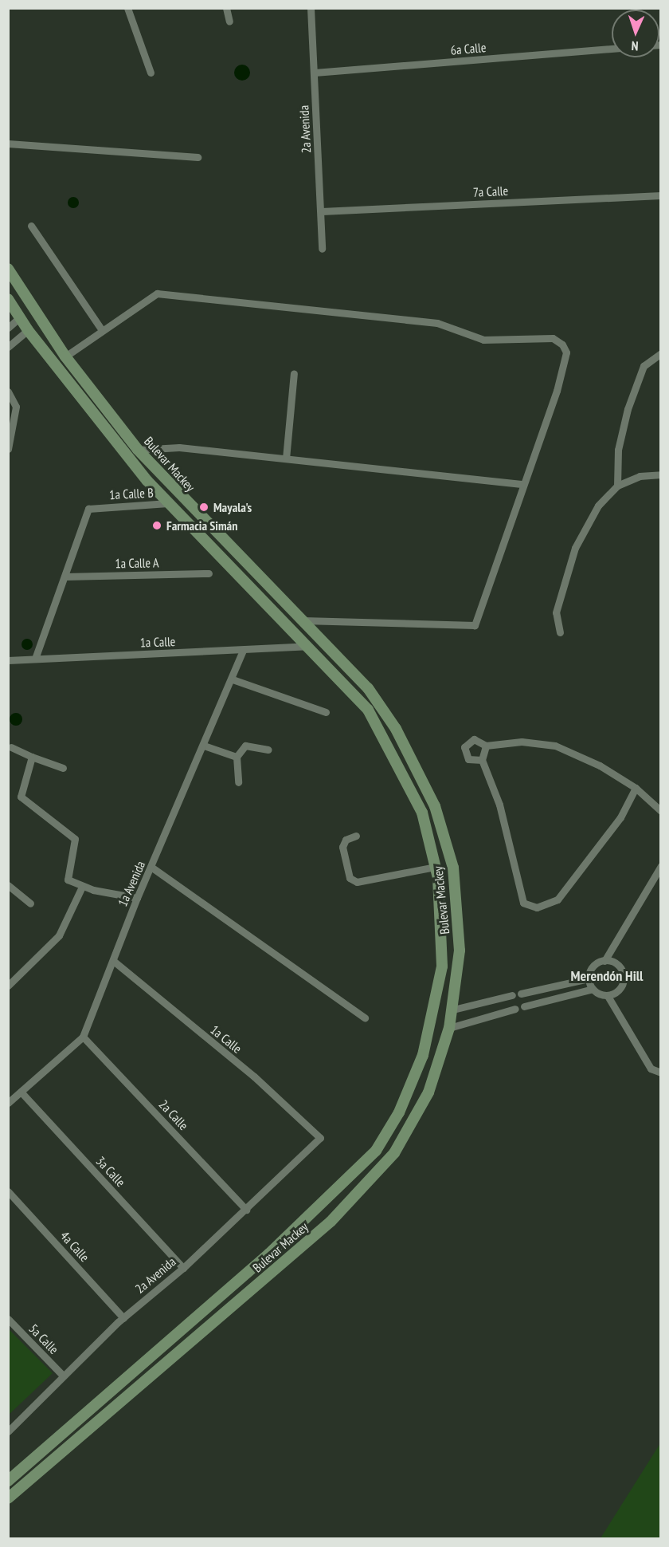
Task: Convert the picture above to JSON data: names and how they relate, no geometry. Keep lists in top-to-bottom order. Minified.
{"streets":{"main road":["Bulevar Mackey"],"street":["6a Calle","2a Avenida","7a Calle","1a Calle B","1a Calle A","1a Calle","1a Avenida","2a Calle","3a Calle","4a Calle","5a Calle"]},"crossings":[["6a Calle","2a Avenida"],["2a Avenida","7a Calle"],["2a Avenida","1a Calle"],["2a Avenida","2a Calle"],["2a Avenida","3a Calle"],["2a Avenida","4a Calle"],["2a Avenida","5a Calle"],["Bulevar Mackey","1a Calle B"],["Bulevar Mackey","1a Calle"],["1a Calle B","1a Calle A"],["1a Calle","1a Avenida"],["1a Avenida","2a Calle"],["1a Avenida","3a Calle"]],"districts":["Merendón Hill"],"places":["Mayala's","Farmacia Simán"],"north":"bottom"}
